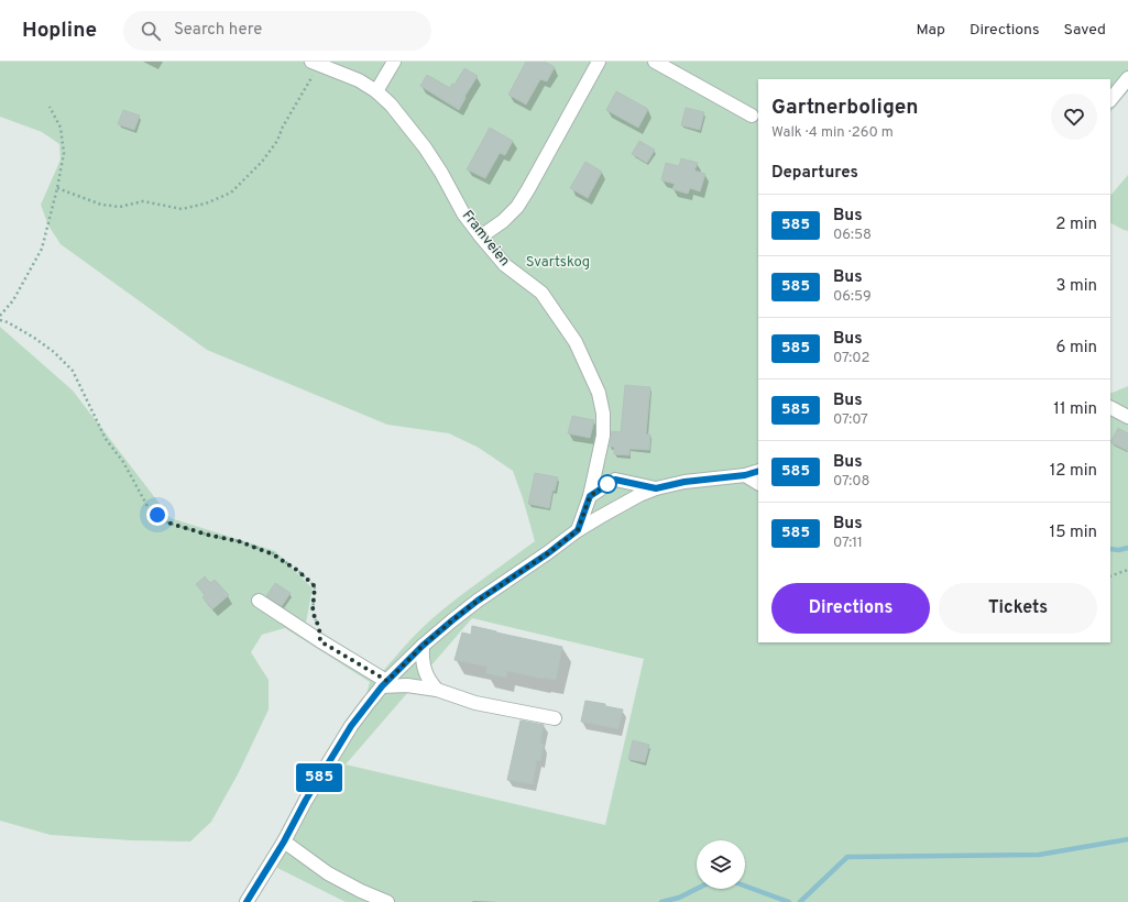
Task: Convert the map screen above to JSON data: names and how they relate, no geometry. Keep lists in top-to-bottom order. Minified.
{"streets":{"street":["Framveien"]},"parks":["Svartskog"],"lines":["bus line 585"],"page":{"header":"Hopline","search":"Search here","nav":["Map","Directions","Saved"],"on_map":"585","heading":[["Gartnerboligen","Walk · 4 min · 260 m"],"Departures"],"list":[{"mark":"585","name":"Bus","note":"06:58","value":"2 min"},{"mark":"585","name":"Bus","note":"06:59","value":"3 min"},{"mark":"585","name":"Bus","note":"07:02","value":"6 min"},{"mark":"585","name":"Bus","note":"07:07","value":"11 min"},{"mark":"585","name":"Bus","note":"07:08","value":"12 min"},{"mark":"585","name":"Bus","note":"07:11","value":"15 min"}],"buttons":["Directions","Tickets"]}}
